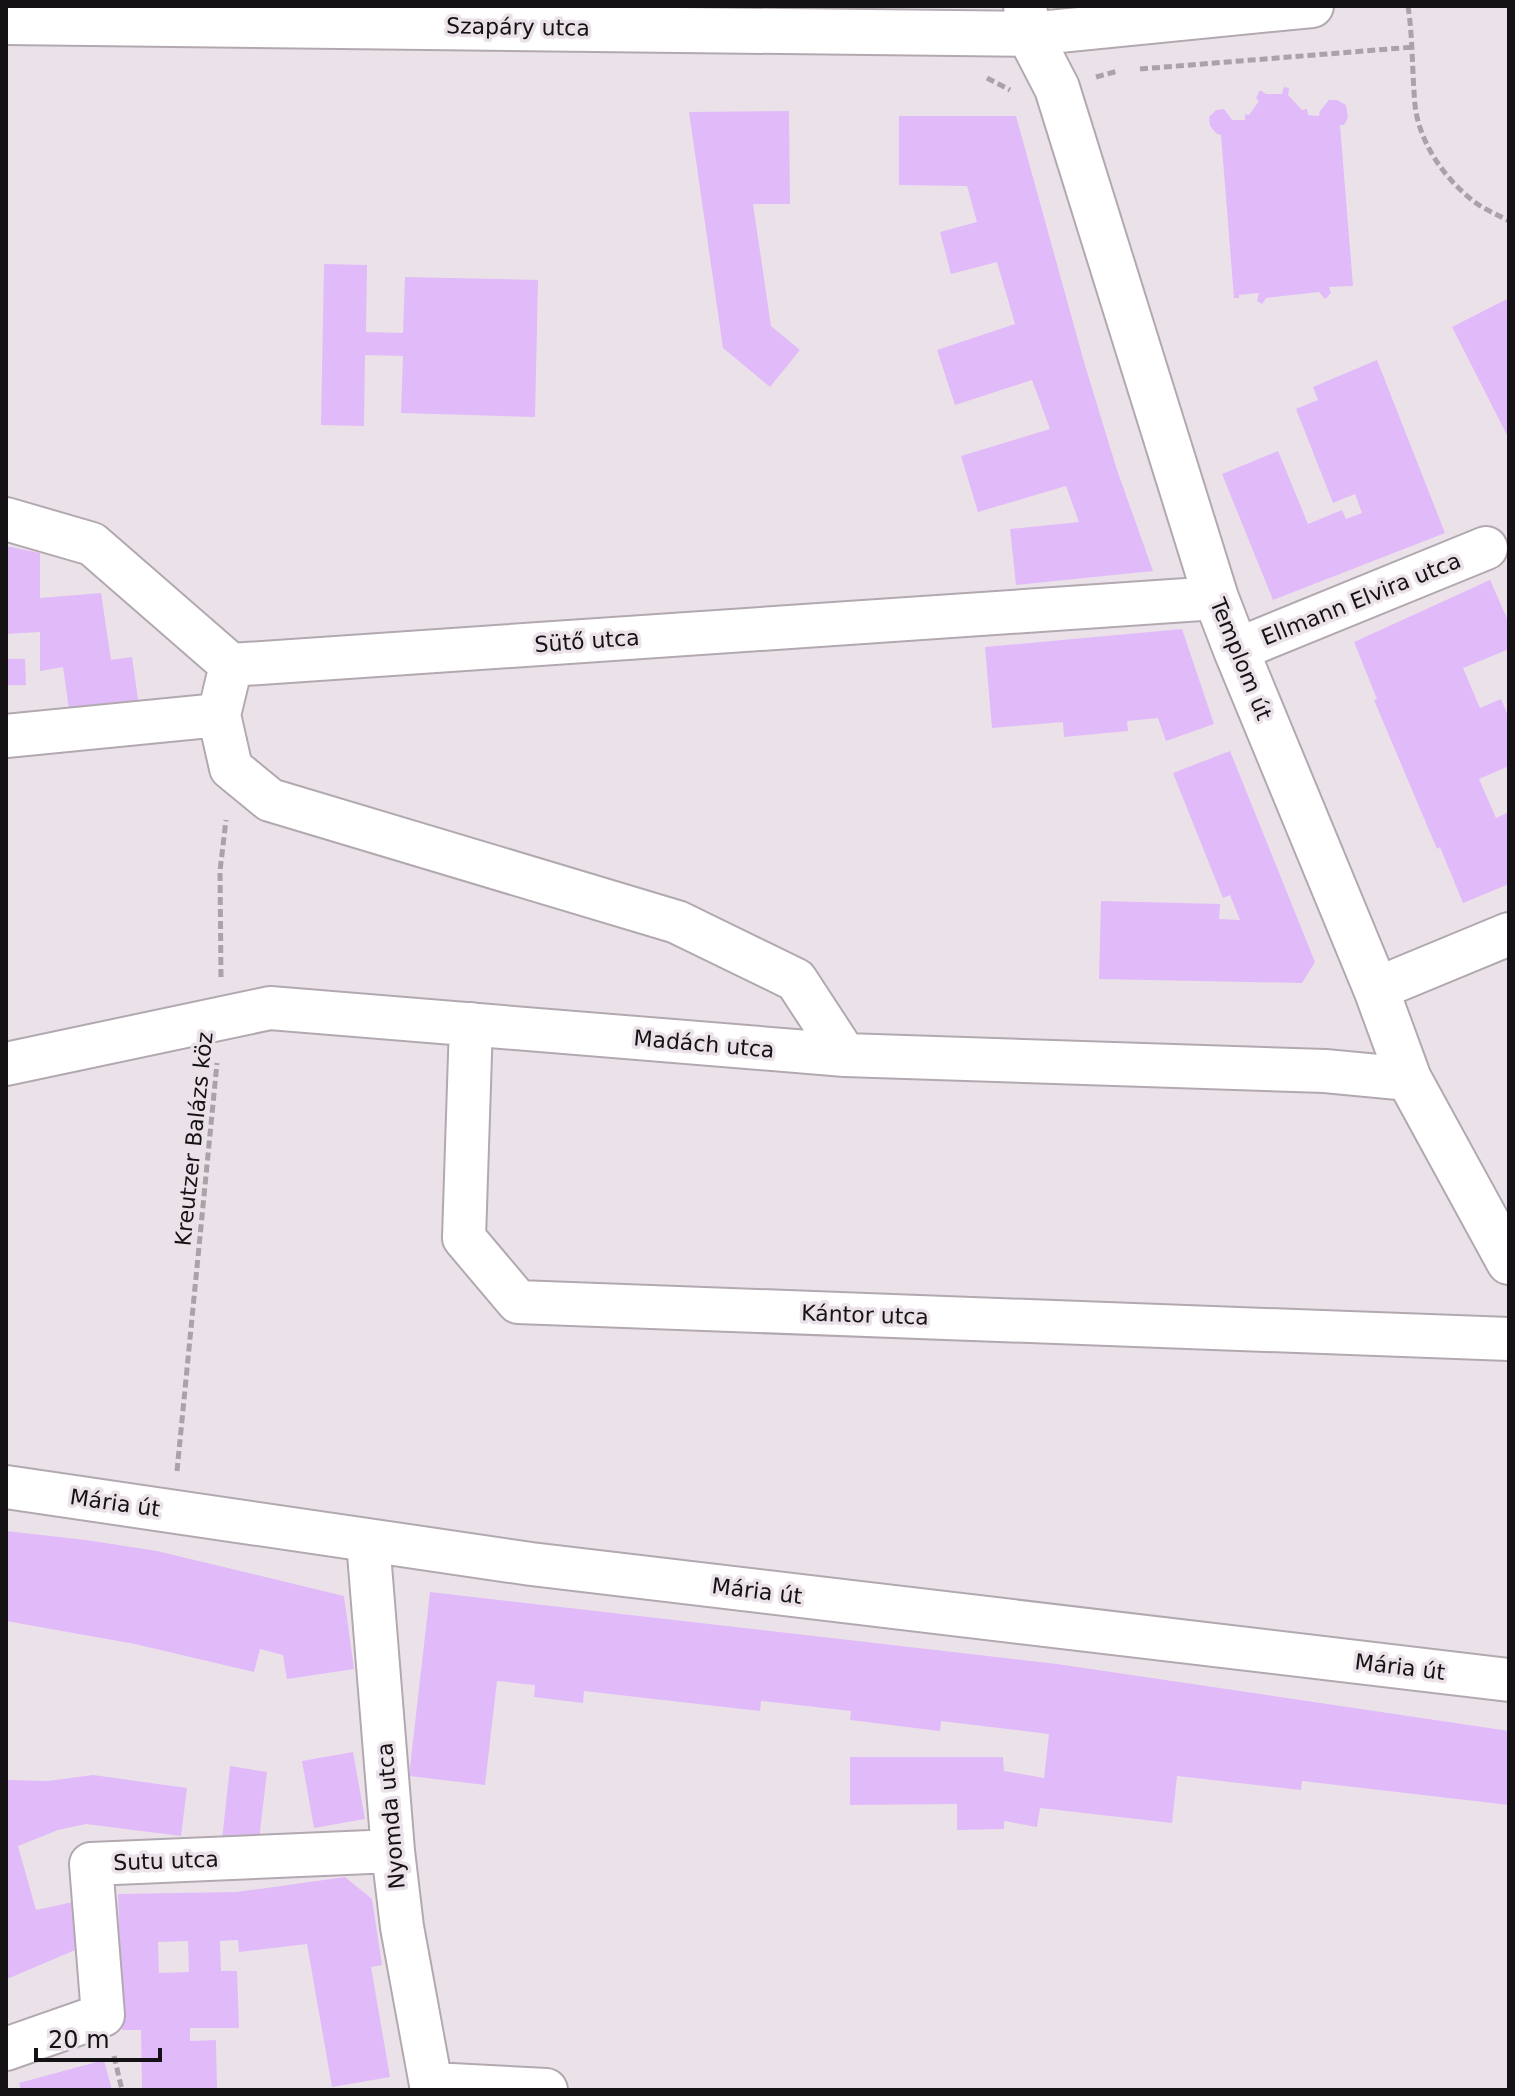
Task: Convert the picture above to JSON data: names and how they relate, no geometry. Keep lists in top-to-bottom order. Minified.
{"streets":{"street":["Szapáry utca","Ellmann Elvira utca","Sütő utca","Templom út","Madách utca","Kántor utca","Mária út","Nyomda utca","Sutu utca"],"path":["Kreutzer Balázs köz"]},"crossings":[["Szapáry utca","Templom út"],["Ellmann Elvira utca","Templom út"],["Sütő utca","Templom út"],["Templom út","Madách utca"],["Madách utca","Kreutzer Balázs köz"],["Madách utca","Kántor utca"],["Kreutzer Balázs köz","Mária út"],["Mária út","Nyomda utca"],["Nyomda utca","Sutu utca"]],"scale_bar":"20 m"}
